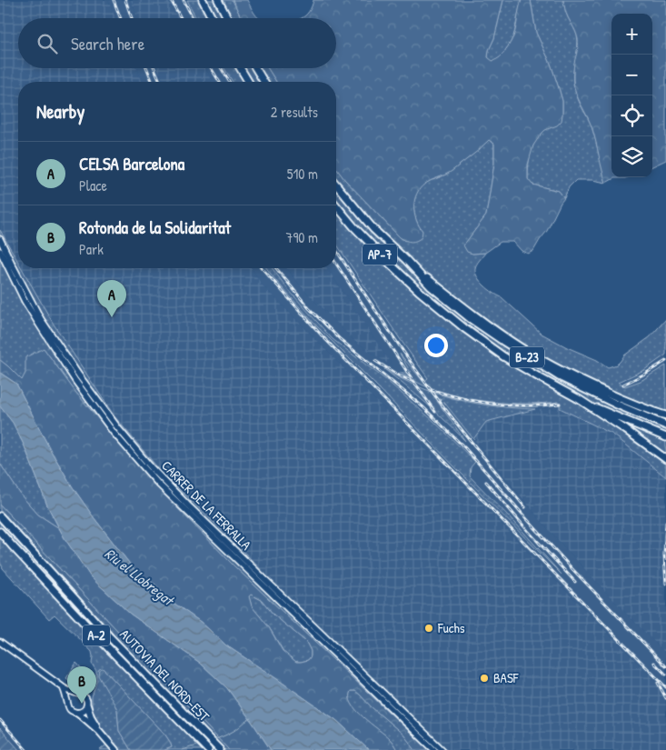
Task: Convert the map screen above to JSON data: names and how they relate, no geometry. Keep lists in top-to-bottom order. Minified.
{"streets":{"highway":["AP-7","B-23","A-2","AUTOVIA DEL NORD-EST"],"street":["CARRER DE LA FERRALLA"]},"crossings":[["AP-7","B-23"]],"water":["Riu el Llobregat"],"places":["Fuchs","BASF"],"page":{"map_buttons":["+","−"],"search":"Search here","heading":["Nearby","2 results"],"list":[{"mark":"A","name":"CELSA Barcelona","note":"Place","value":"510 m"},{"mark":"B","name":"Rotonda de la Solidaritat","note":"Park","value":"790 m"}],"pins":["A","B"]}}
